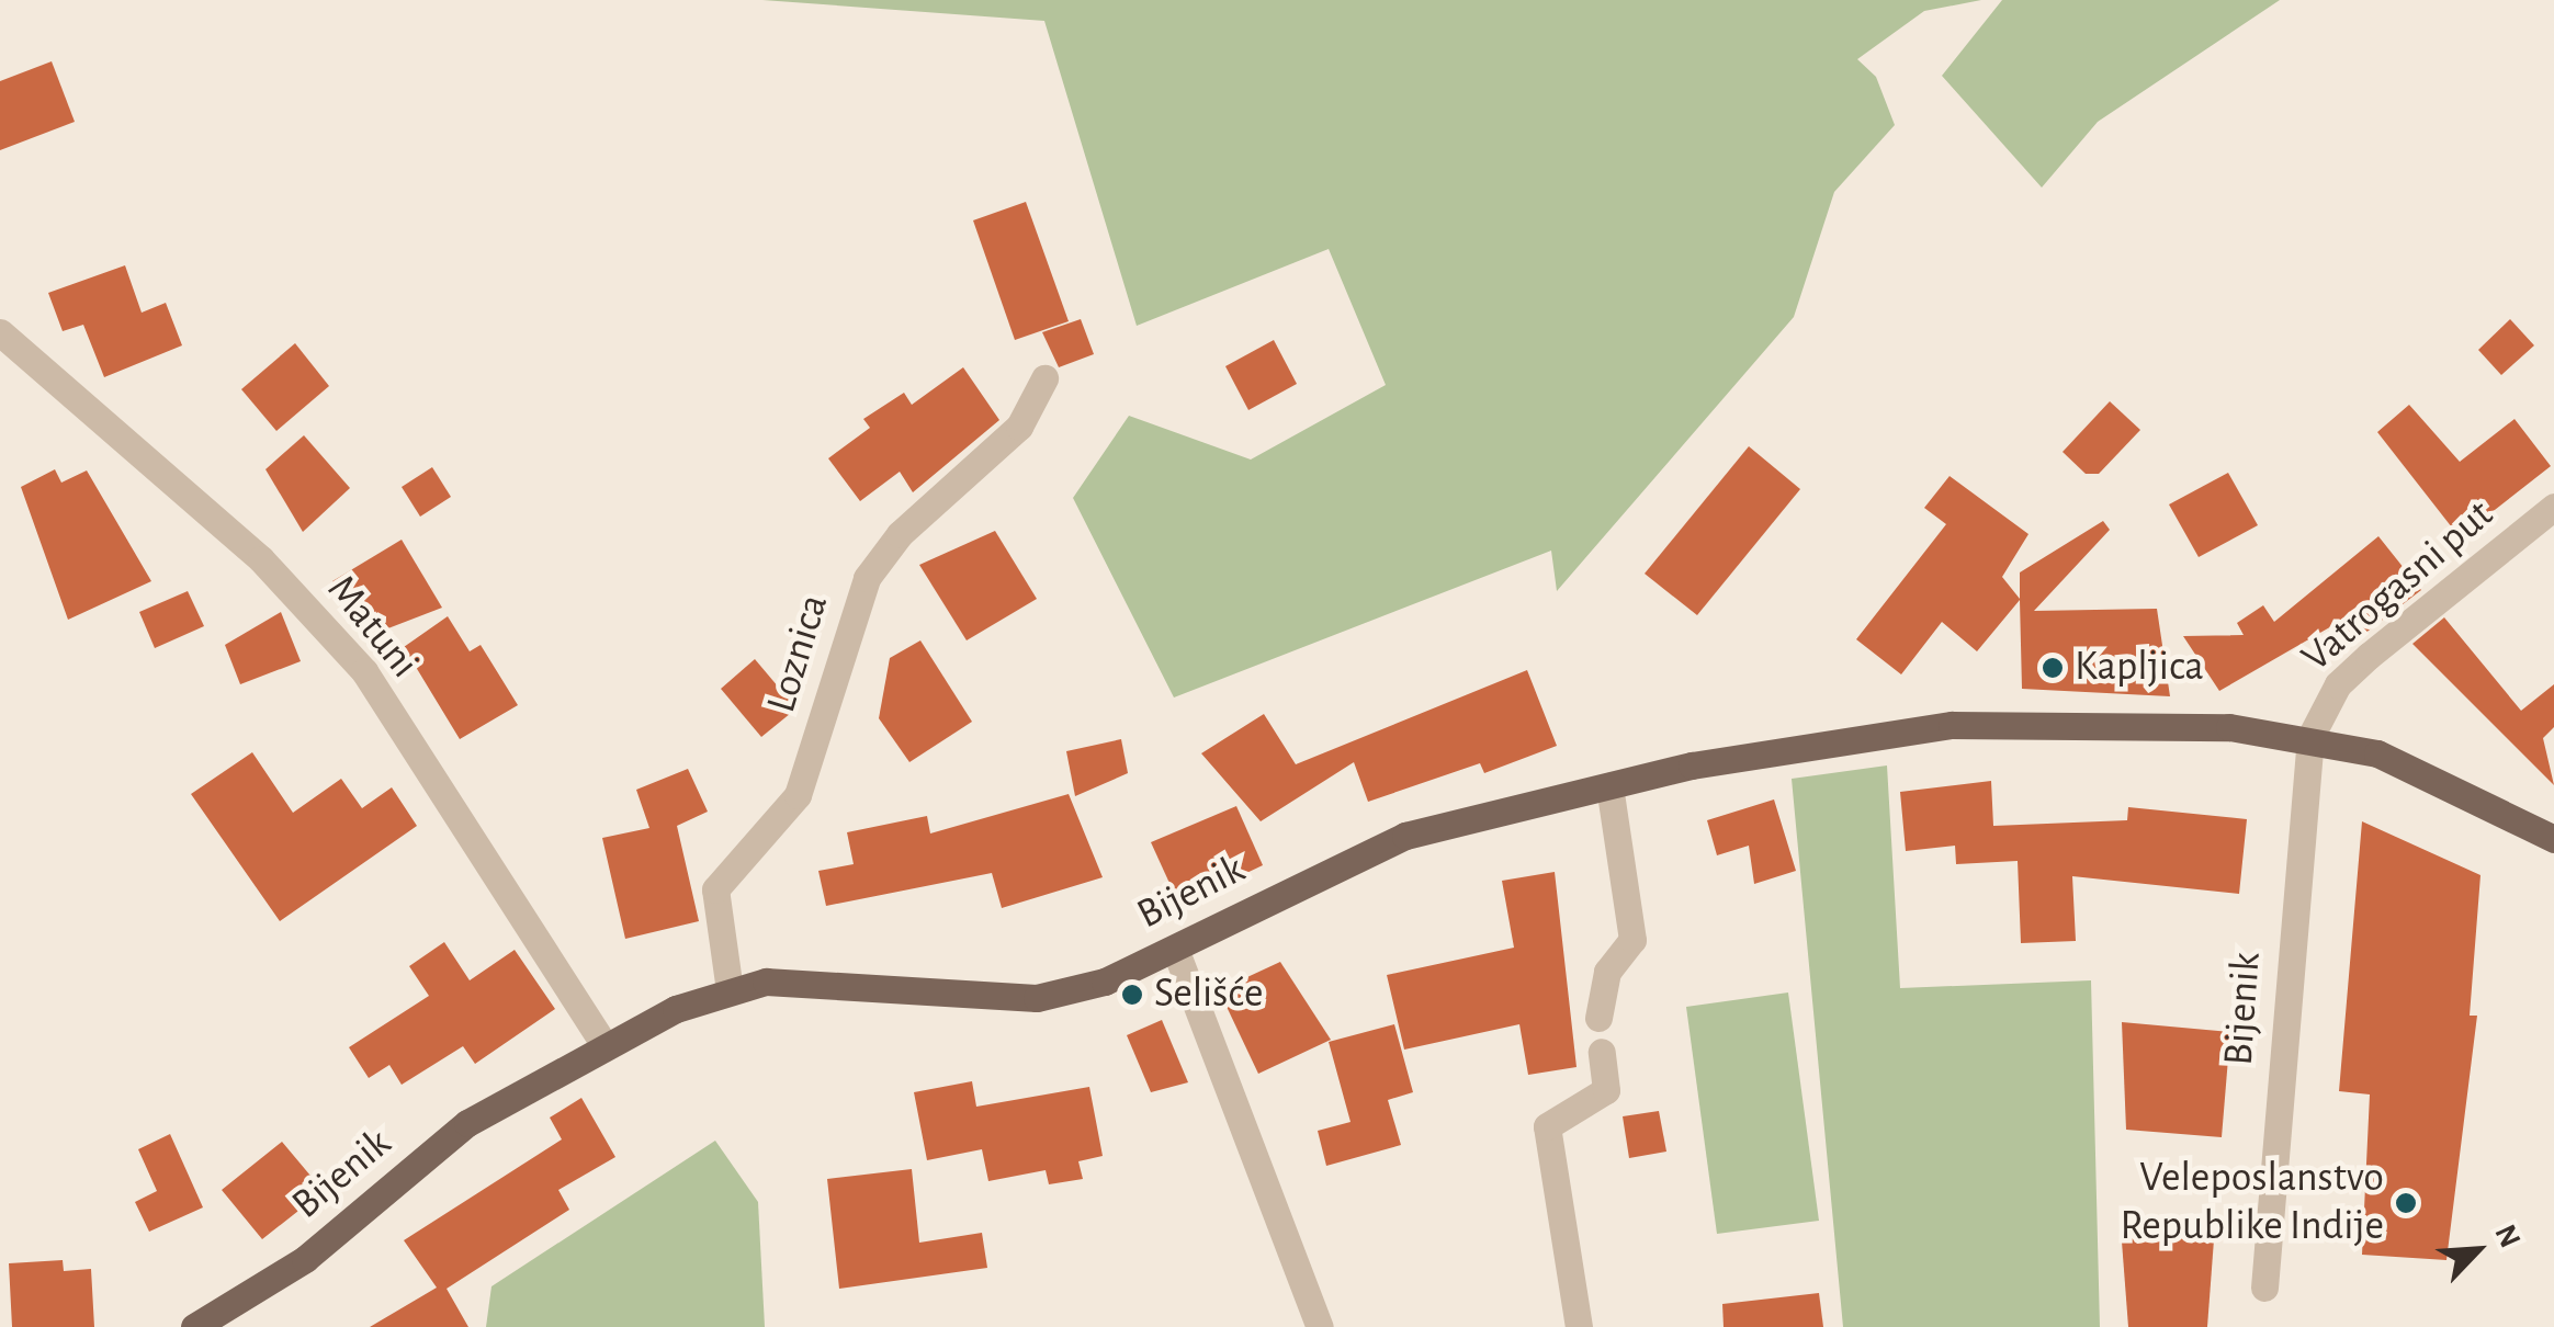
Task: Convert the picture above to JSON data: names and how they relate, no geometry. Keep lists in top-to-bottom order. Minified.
{"streets":{"main road":["Bijenik"],"street":["Vatrogasni put","Matuni","Loznica"]},"crossings":[["Vatrogasni put","Bijenik"],["Matuni","Bijenik"],["Loznica","Bijenik"]],"places":["Kapljica","Selišće","Veleposlanstvo Republike Indije"],"north":"top right"}
